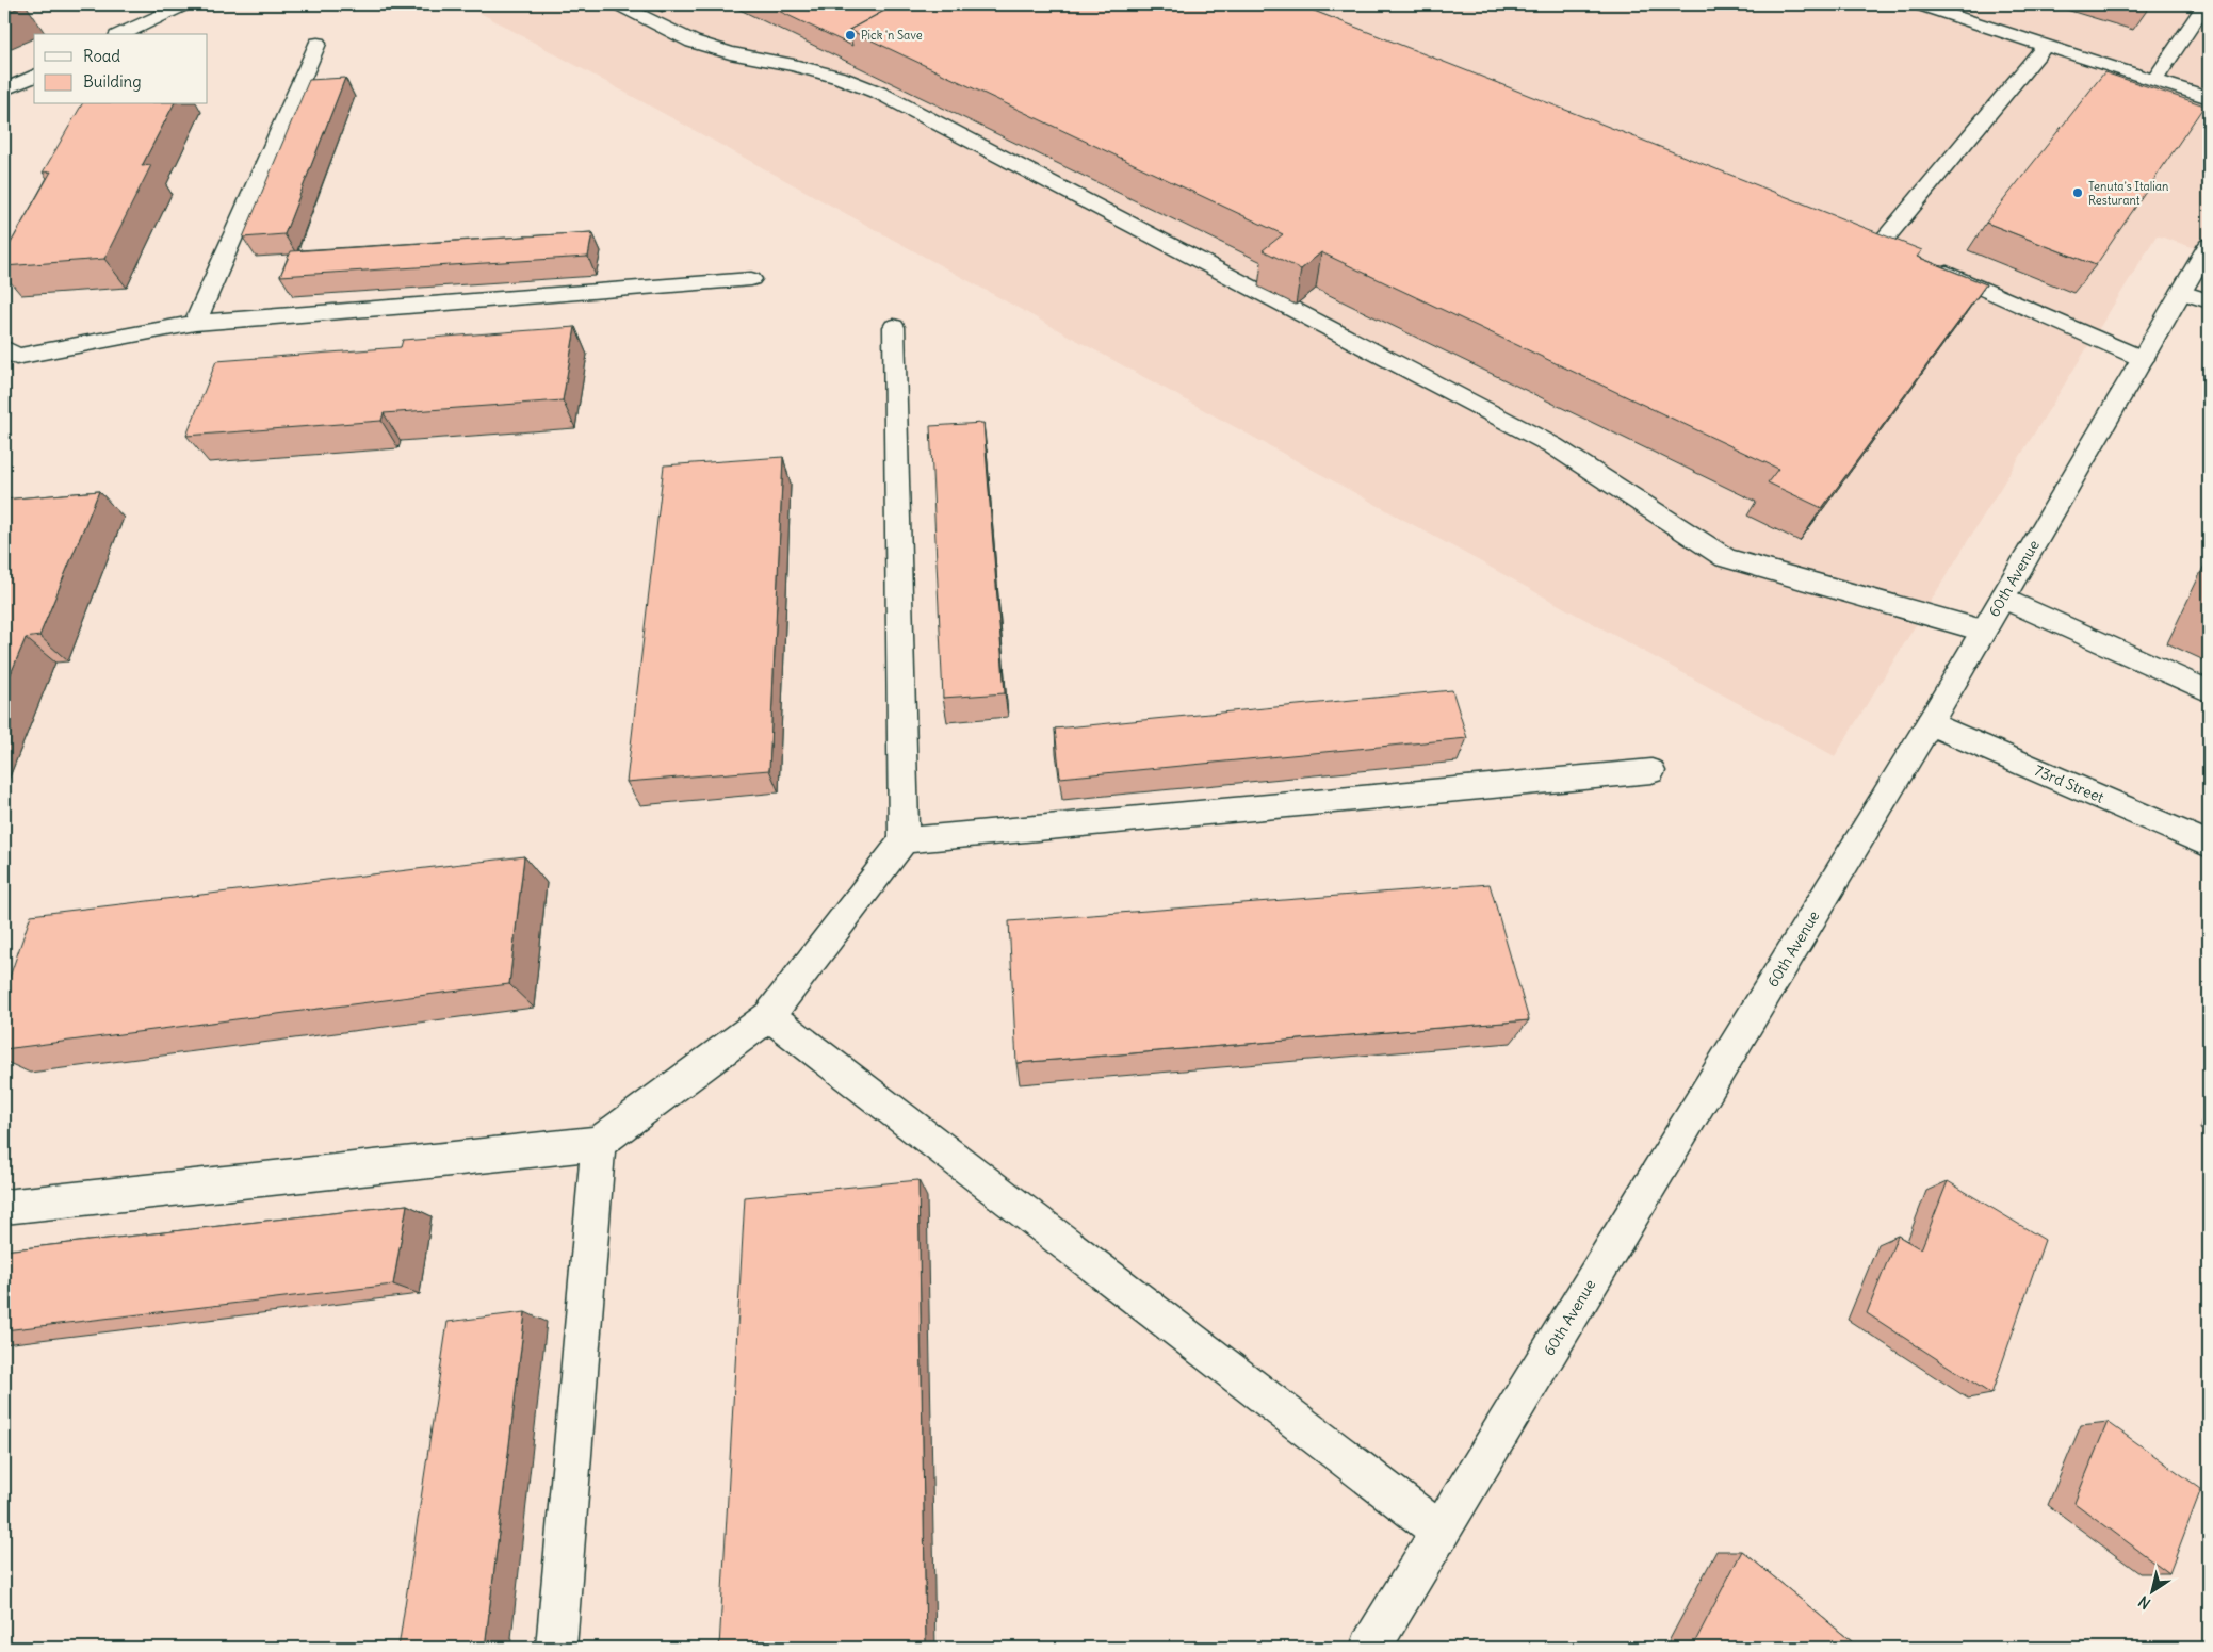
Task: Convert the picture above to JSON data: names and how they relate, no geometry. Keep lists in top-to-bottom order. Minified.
{"streets":{"street":["60th Avenue","73rd Street"]},"crossings":[["60th Avenue","73rd Street"]],"places":["Pick 'n Save","Tenuta's Italian Resturant"],"legend":["Road","Building"],"north":"bottom left"}
